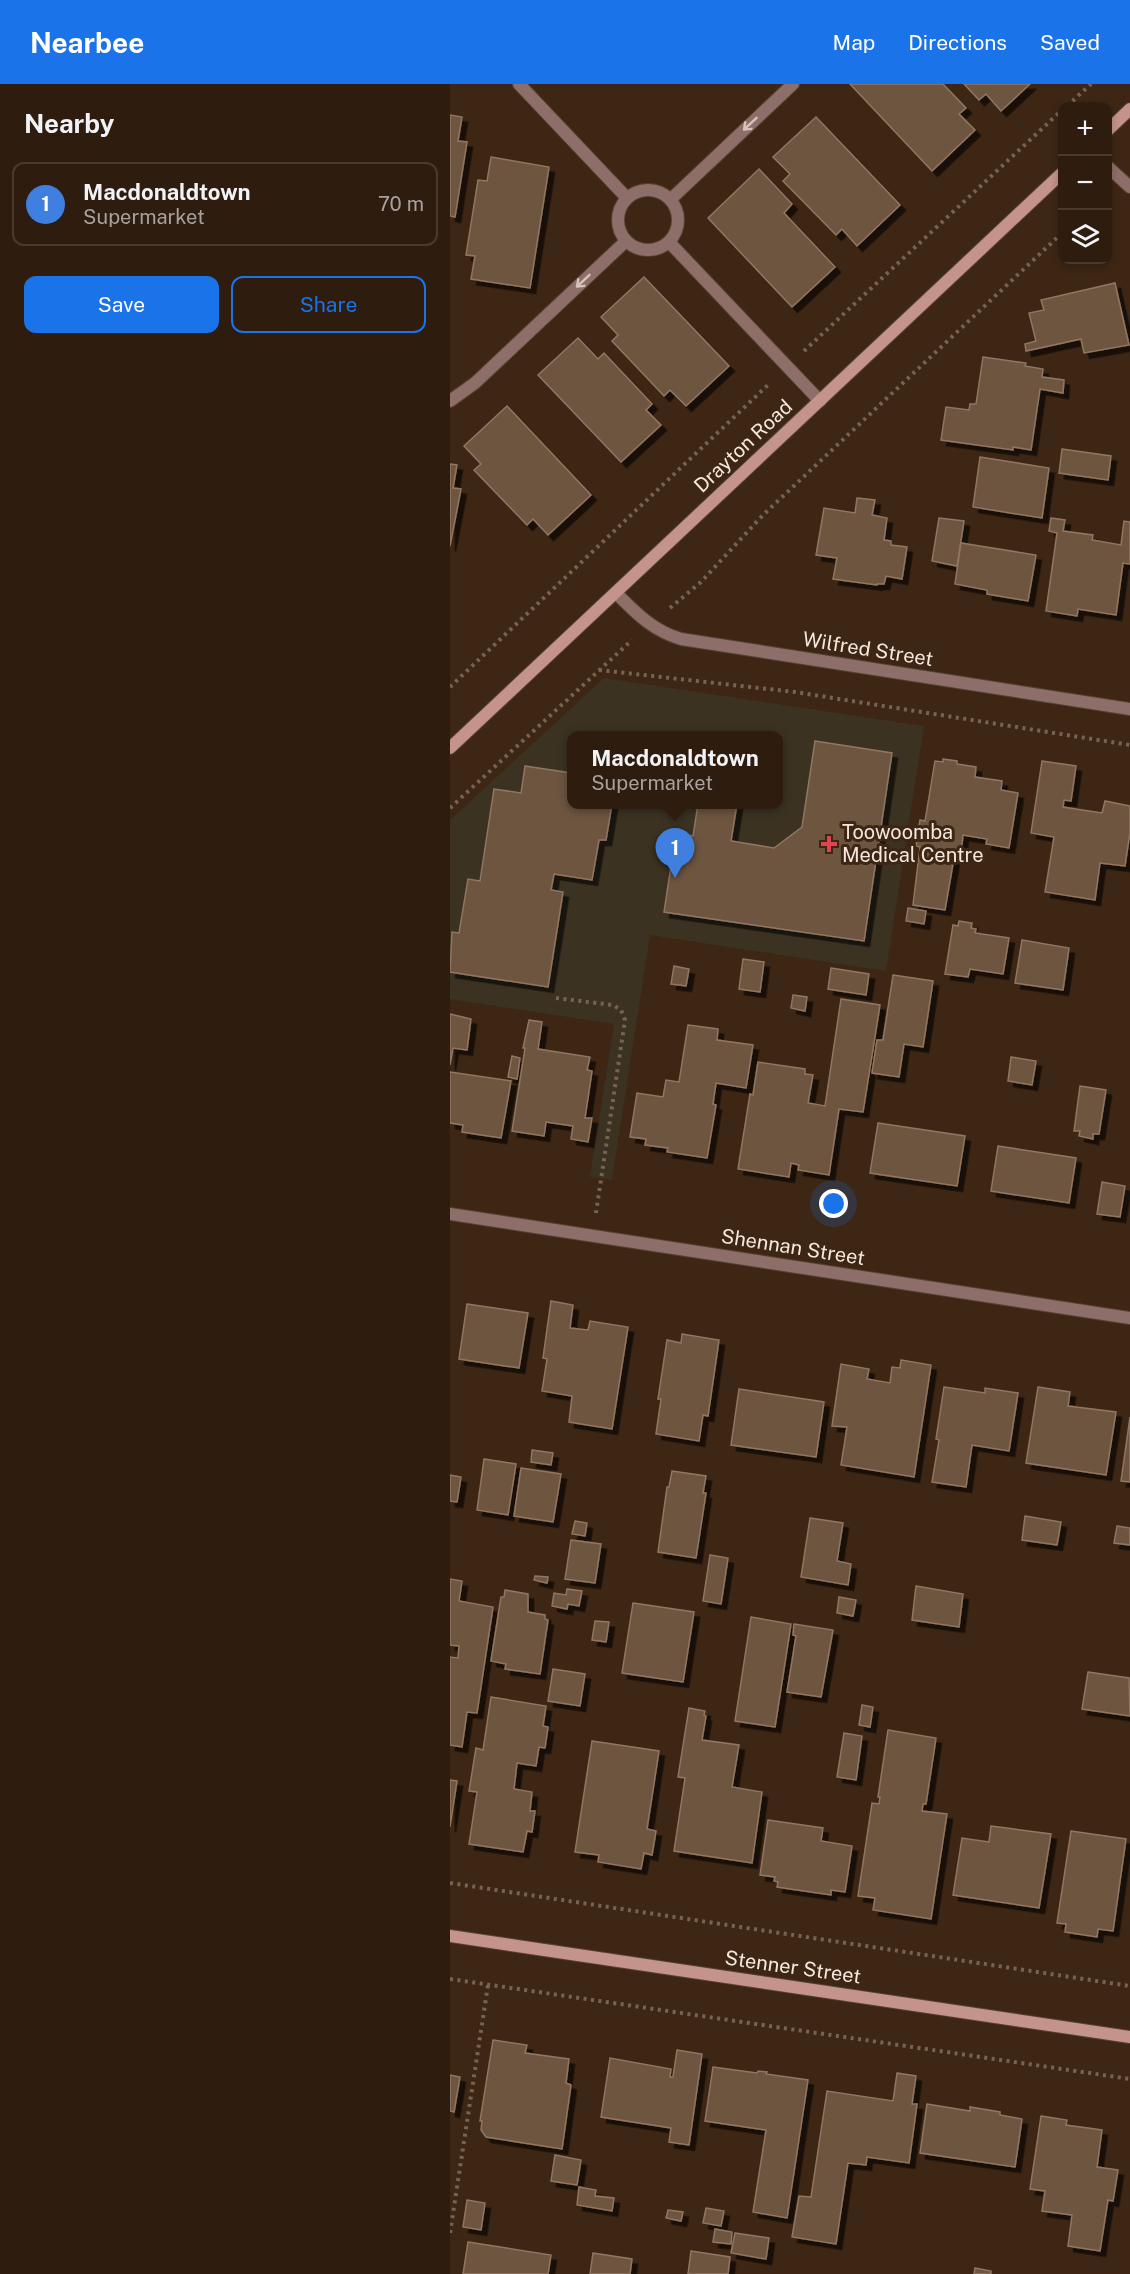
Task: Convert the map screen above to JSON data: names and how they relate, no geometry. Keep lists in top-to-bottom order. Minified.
{"streets":{"main road":["Drayton Road","Stenner Street"],"street":["Wilfred Street","Shennan Street"]},"crossings":[["Drayton Road","Wilfred Street"]],"places":{"health":["Toowoomba Medical Centre"]},"page":{"header":"Nearbee","nav":["Map","Directions","Saved"],"heading":"Nearby","map_buttons":["+","−"],"list":[{"mark":"1","name":"Macdonaldtown","note":"Supermarket","value":"70 m"}],"buttons":["Save","Share"],"popup":["Macdonaldtown","Supermarket"],"pins":"1"}}
